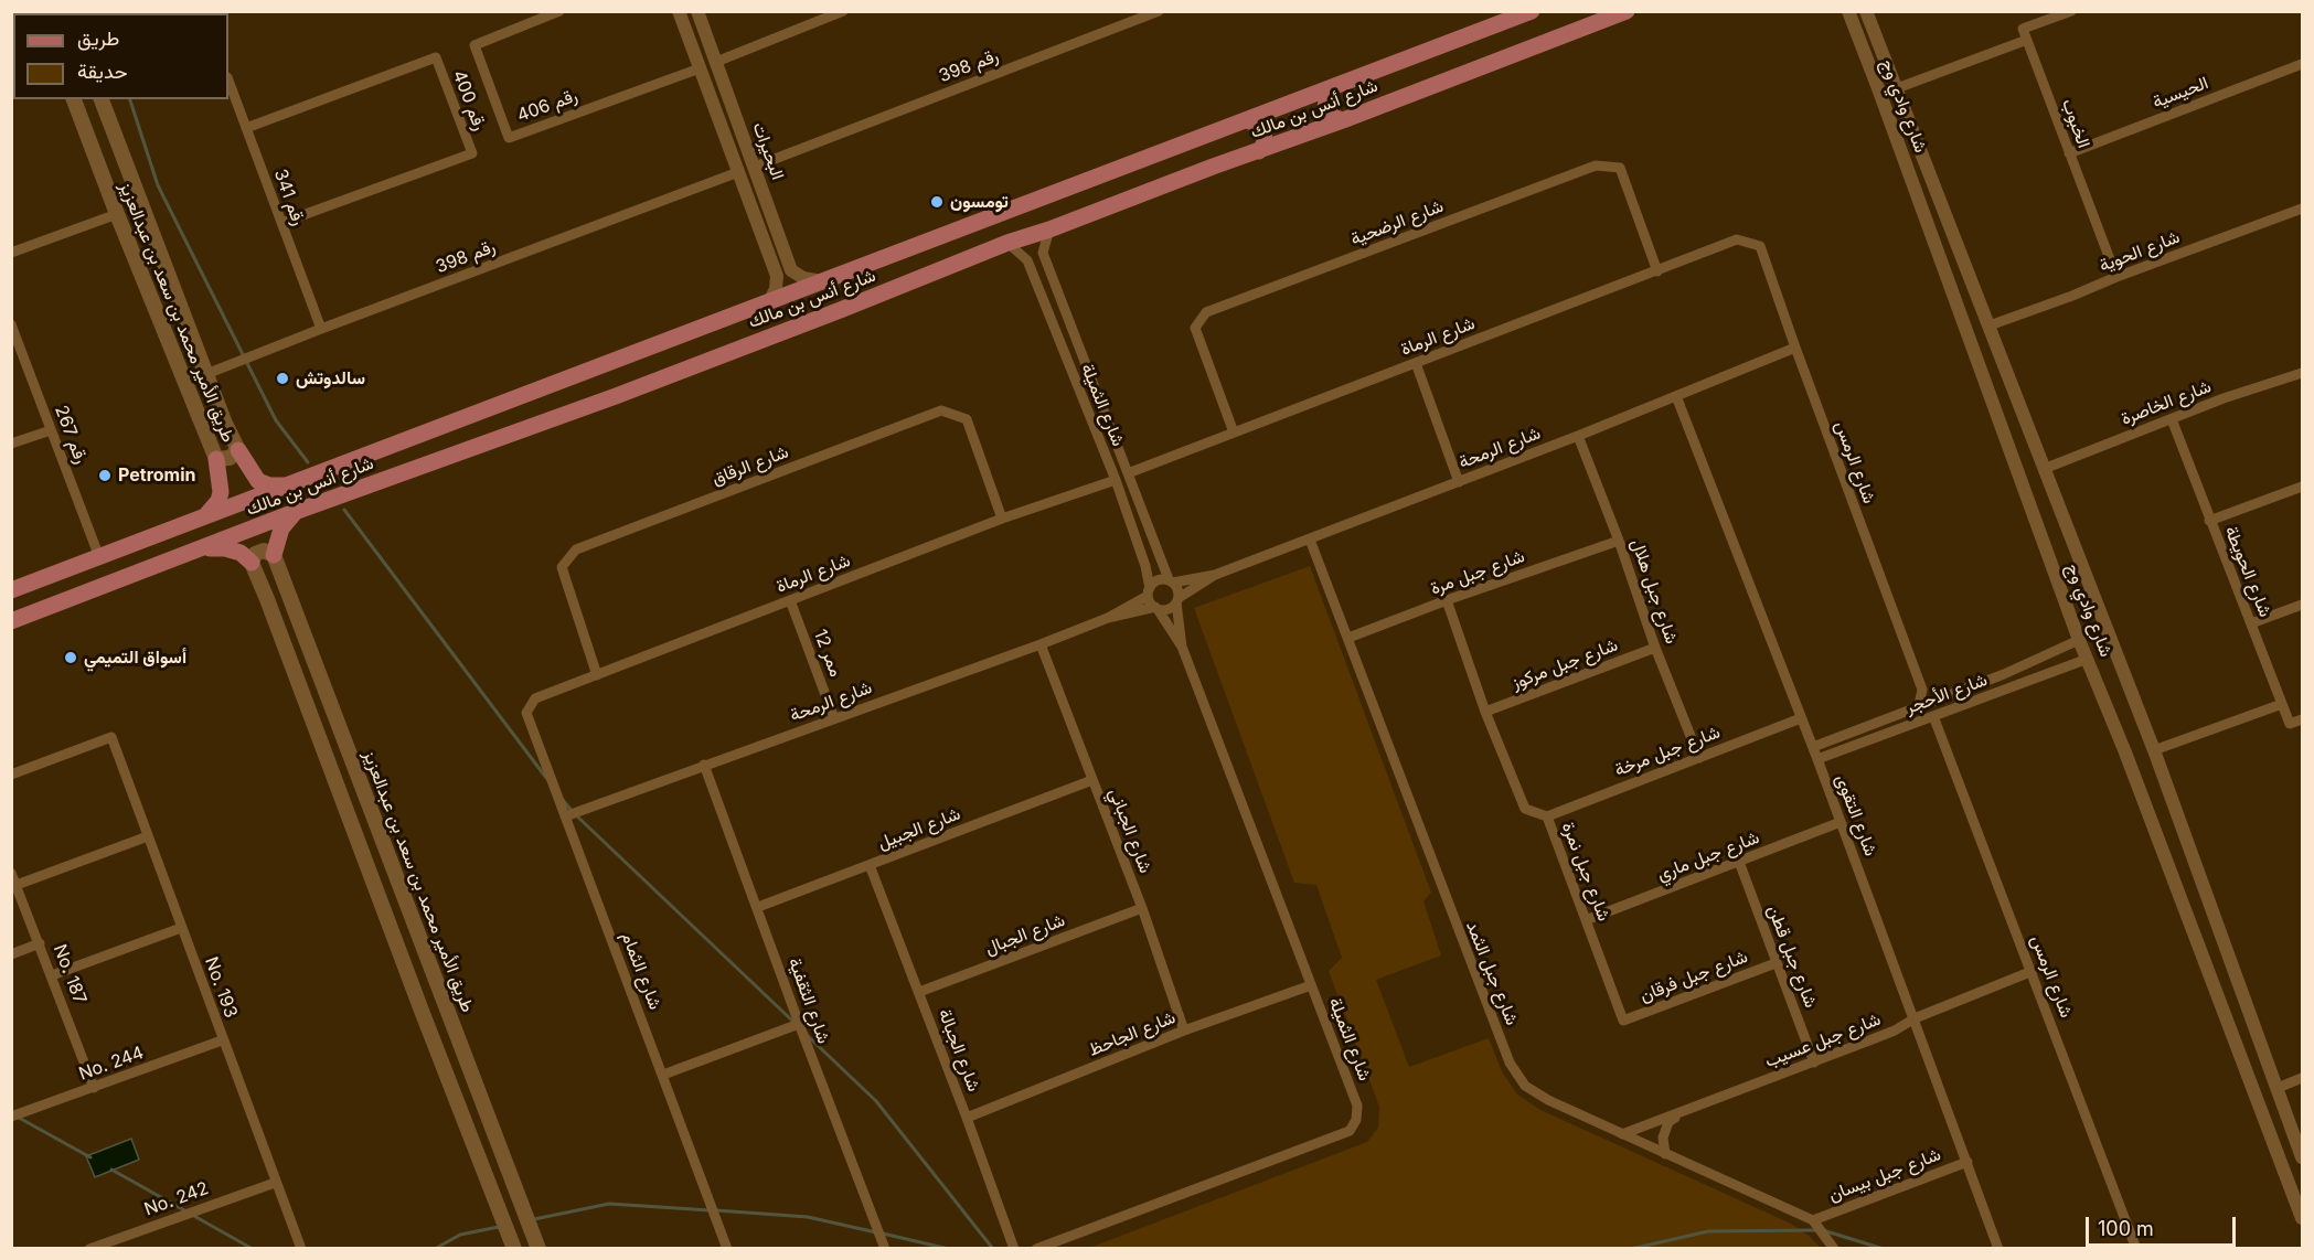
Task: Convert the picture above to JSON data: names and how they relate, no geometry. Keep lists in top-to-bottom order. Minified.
{"streets":{"main road":["شارع أنس بن مالك","طريق الأمير محمد بن سعد بن عبدالعزيز"],"street":["رقم 398","الحيسية","رقم 400","رقم 406","شارع وادي وج","الخبوب","البحيرات","رقم 341","شارع الرضحية","شارع الحوية","شارع الرماة","شارع الخاصرة","شارع الثميلة","رقم 267","شارع الرمحة","شارع الرمس","شارع الرقاق","شارع الحويطة","شارع جبل مرة","شارع جبل هلال","ممر 12","شارع جبل مركوز","شارع الأحجر","شارع جبل مرخة","شارع التقوى","شارع الجبيل","شارع الجباني","شارع جبل ماري","شارع جبل نمرة","شارع الجبال","شارع جبل قطن","شارع الثمام","شارع جبل الثمد","No. 187","شارع جبل فرقان","No. 193","شارع الثقفية","شارع الجاحظ","شارع جبل عسيب","شارع الجبالة","No. 244","شارع جبل بيسان","No. 242"]},"crossings":[["رقم 398","البحيرات"],["رقم 398","رقم 341"],["رقم 398","طريق الأمير محمد بن سعد بن عبدالعزيز"],["الحيسية","الخبوب"],["رقم 400","رقم 341"],["رقم 406","البحيرات"],["شارع وادي وج","شارع الحوية"],["شارع وادي وج","شارع الخاصرة"],["شارع وادي وج","شارع الأحجر"],["شارع أنس بن مالك","البحيرات"],["شارع أنس بن مالك","شارع الثميلة"],["شارع أنس بن مالك","رقم 267"],["الخبوب","شارع الحوية"],["شارع الرضحية","شارع الرماة"],["شارع الرماة","شارع الثميلة"],["شارع الرماة","شارع الرمس"],["شارع الرماة","شارع الرقاق"],["شارع الرماة","ممر 12"],["شارع الرماة","شارع الثمام"],["شارع الخاصرة","شارع الحويطة"],["شارع الثميلة","شارع الجاحظ"],["شارع الرمحة","شارع الرمس"],["شارع الرمحة","شارع جبل هلال"],["شارع الرمحة","ممر 12"],["شارع الرمحة","شارع التقوى"],["شارع الرمحة","شارع الجباني"],["شارع الرمحة","شارع الثمام"],["شارع الرمحة","شارع جبل الثمد"],["شارع الرمحة","شارع الثقفية"],["شارع الرمس","شارع الأحجر"],["شارع الرمس","شارع جبل عسيب"],["شارع جبل مرة","شارع جبل هلال"],["شارع جبل مرة","شارع جبل نمرة"],["شارع جبل مرة","شارع جبل الثمد"],["شارع جبل هلال","شارع جبل مركوز"],["شارع جبل هلال","شارع جبل مرخة"],["شارع جبل مركوز","شارع جبل نمرة"],["شارع الأحجر","شارع التقوى"],["شارع جبل مرخة","شارع التقوى"],["شارع جبل مرخة","شارع جبل نمرة"],["شارع التقوى","شارع جبل ماري"],["شارع التقوى","شارع جبل عسيب"],["شارع التقوى","شارع جبل بيسان"],["شارع الجبيل","شارع الجباني"],["شارع الجبيل","شارع الثقفية"],["شارع الجبيل","شارع الجبالة"],["شارع الجباني","شارع الجبال"],["شارع الجباني","شارع الجاحظ"],["شارع جبل ماري","شارع جبل نمرة"],["شارع جبل ماري","شارع جبل قطن"],["شارع جبل نمرة","شارع جبل فرقان"],["شارع الجبال","شارع الجبالة"],["شارع جبل قطن","شارع جبل فرقان"],["شارع جبل قطن","شارع جبل عسيب"],["شارع جبل الثمد","شارع جبل عسيب"],["شارع جبل الثمد","شارع جبل بيسان"],["No. 187","No. 244"],["No. 193","No. 244"],["No. 193","No. 242"],["شارع الجاحظ","شارع الجبالة"]],"places":["تومسون","سالدوتش","Petromin","أسواق التميمي"],"legend":["طريق","حديقة"],"scale_bar":"100 m"}
